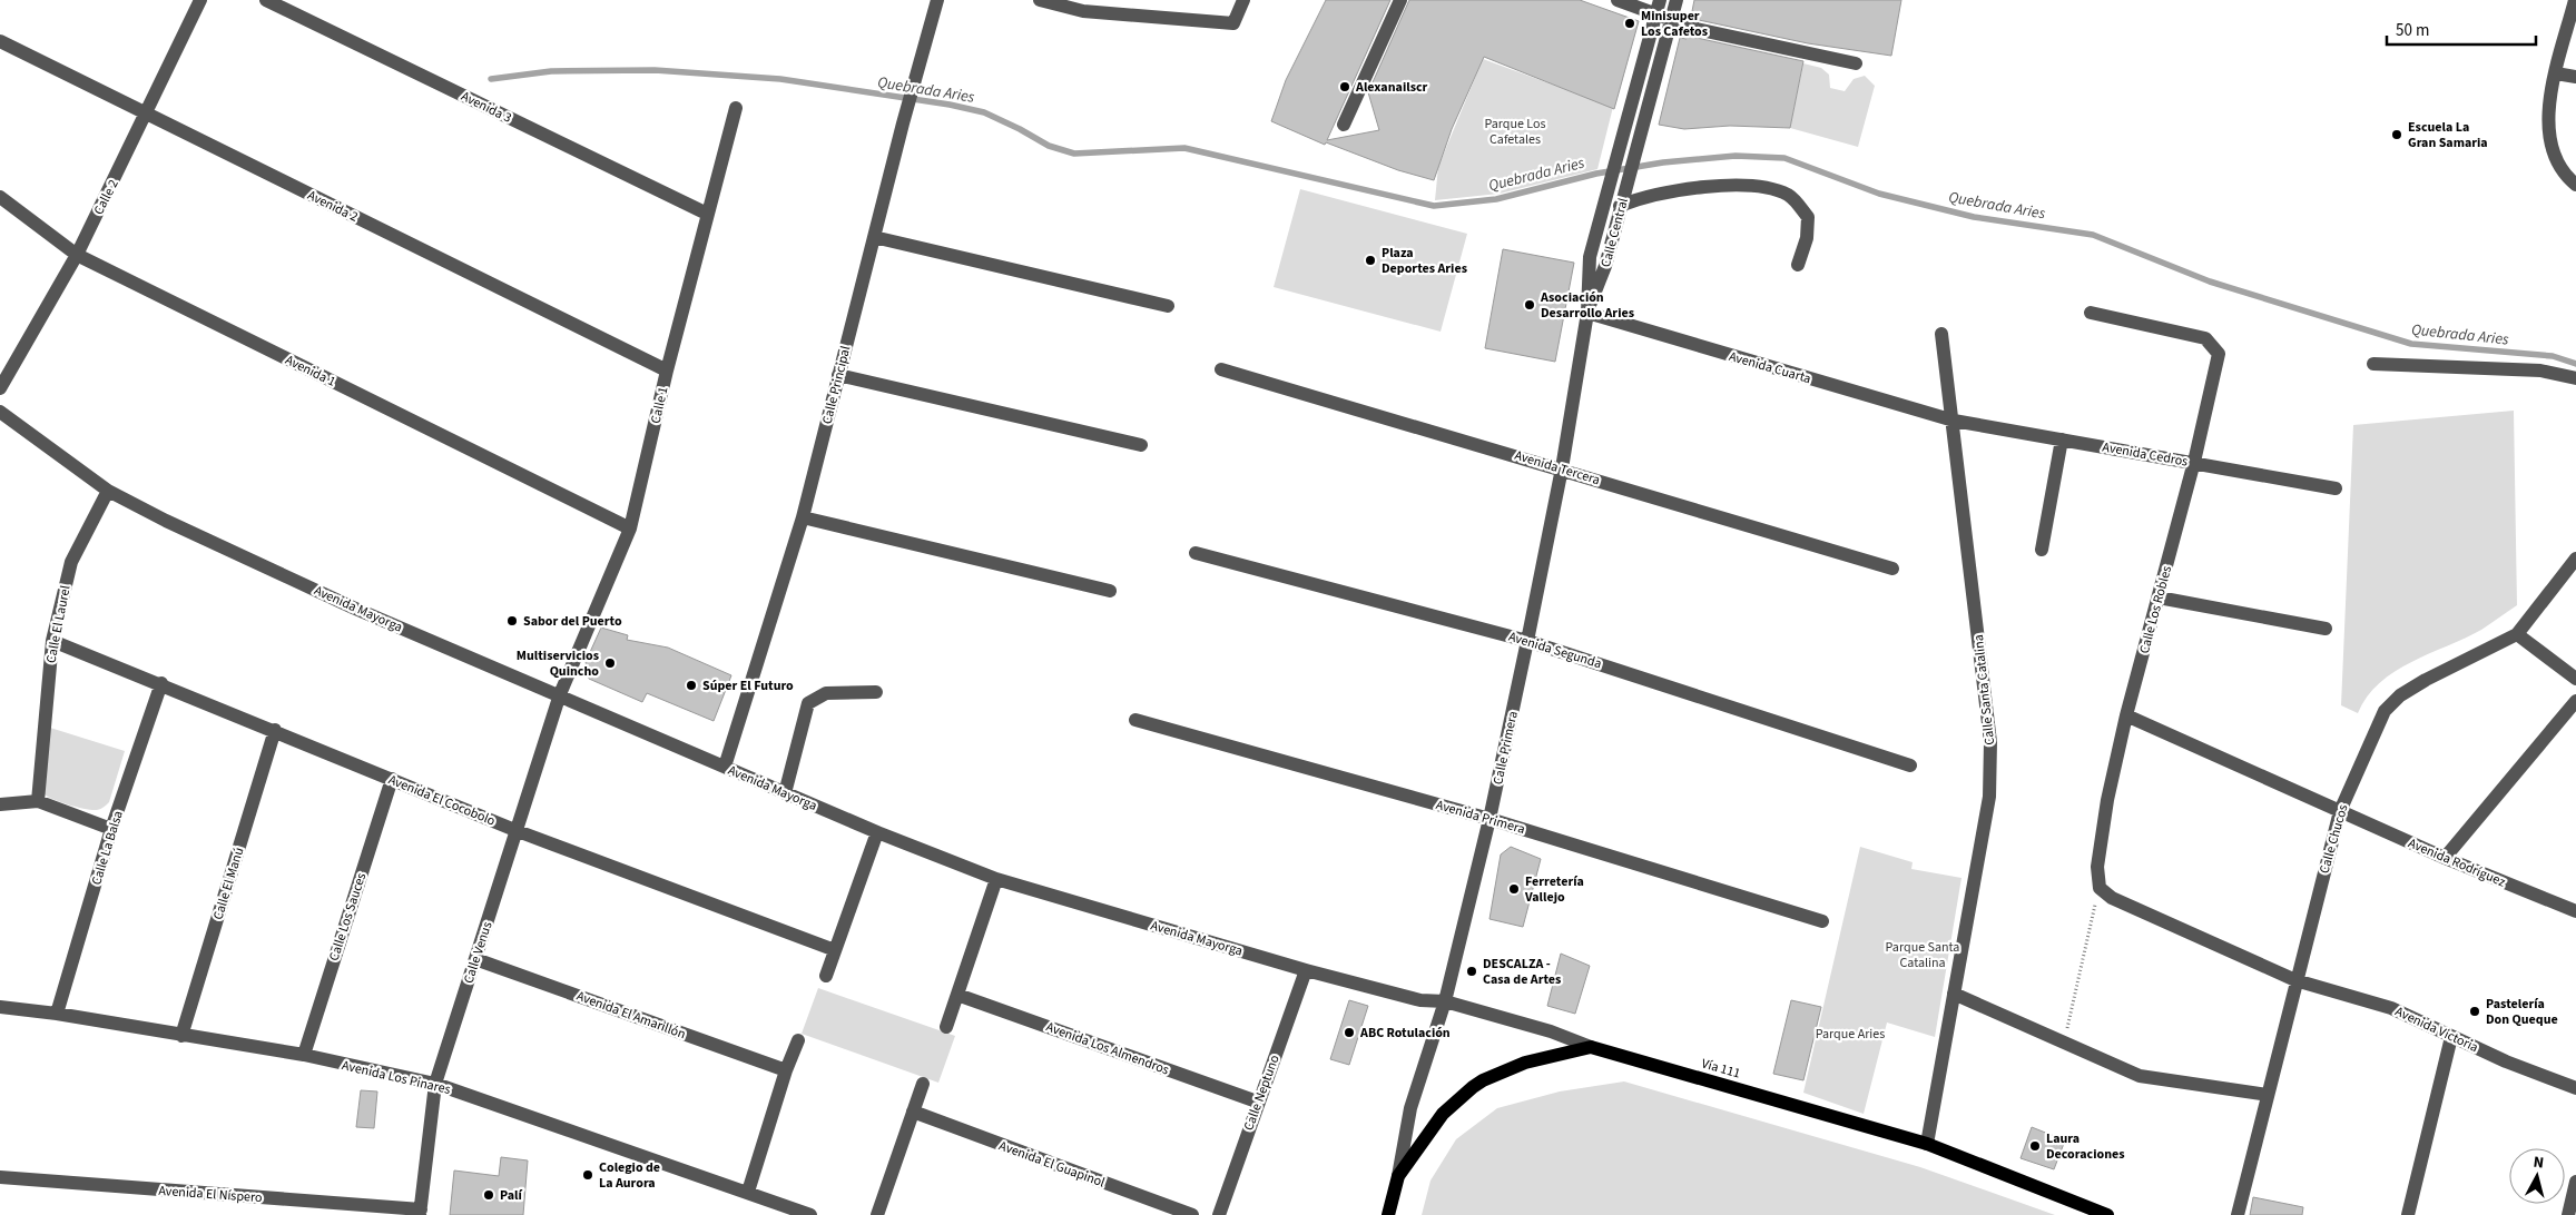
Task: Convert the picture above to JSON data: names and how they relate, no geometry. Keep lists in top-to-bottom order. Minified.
{"streets":{"main road":["Vía 111"],"street":["Avenida 3","Calle 2","Avenida 2","Calle Central","Avenida Cuarta","Avenida 1","Calle Principal","Calle 1","Avenida Cedros","Avenida Tercera","Avenida Mayorga","Calle Los Robles","Calle El Laurel","Avenida Segunda","Calle Santa Catalina","Calle Primera","Avenida El Cocobolo","Avenida Primera","Calle Chucos","Calle La Balsa","Avenida Rodríguez","Calle El Manú","Calle Los Sauces","Calle Venus","Avenida El Amarillón","Avenida Victoria","Avenida Los Almendros","Avenida Los Pinares","Calle Neptuno","Avenida El Guapinol","Avenida El Níspero"]},"crossings":[["Avenida 3","Calle 1"],["Calle 2","Avenida 2"],["Calle 2","Avenida 1"],["Avenida 2","Calle 1"],["Calle Central","Avenida Cuarta"],["Calle Central","Calle Primera"],["Avenida Cuarta","Avenida Cedros"],["Avenida Cuarta","Calle Santa Catalina"],["Avenida Cuarta","Calle Primera"],["Avenida 1","Calle 1"],["Calle Principal","Avenida Mayorga"],["Calle 1","Avenida Mayorga"],["Calle 1","Calle Venus"],["Avenida Cedros","Calle Los Robles"],["Avenida Cedros","Calle Santa Catalina"],["Avenida Tercera","Calle Primera"],["Avenida Mayorga","Calle El Laurel"],["Avenida Mayorga","Calle Primera"],["Avenida Mayorga","Calle Venus"],["Avenida Mayorga","Vía 111"],["Avenida Mayorga","Calle Neptuno"],["Calle Los Robles","Avenida Rodríguez"],["Calle Los Robles","Avenida Victoria"],["Calle El Laurel","Avenida El Cocobolo"],["Avenida Segunda","Calle Primera"],["Calle Santa Catalina","Vía 111"],["Calle Primera","Avenida Primera"],["Calle Primera","Vía 111"],["Avenida El Cocobolo","Calle La Balsa"],["Avenida El Cocobolo","Calle El Manú"],["Avenida El Cocobolo","Calle Los Sauces"],["Avenida El Cocobolo","Calle Venus"],["Calle Chucos","Avenida Rodríguez"],["Calle Chucos","Avenida Victoria"],["Calle La Balsa","Avenida Los Pinares"],["Calle El Manú","Avenida Los Pinares"],["Calle Los Sauces","Avenida Los Pinares"],["Calle Venus","Avenida El Amarillón"],["Calle Venus","Avenida Los Pinares"],["Calle Venus","Avenida El Níspero"],["Avenida Los Almendros","Calle Neptuno"]],"water":["Quebrada Aries"],"parks":["Parque Los Cafetales","Parque Santa Catalina","Parque Aries"],"places":["Minisuper Los Cafetos","Alexanailscr","Escuela La Gran Samaria","Plaza Deportes Aries","Asociación Desarrollo Aries","Sabor del Puerto","Multiservicios Quincho","Súper El Futuro","Ferretería Vallejo","DESCALZA - Casa de Artes","Pastelería Don Queque","ABC Rotulación","Laura Decoraciones","Colegio de La Aurora","Palí"],"scale_bar":"50 m","north":"top"}
